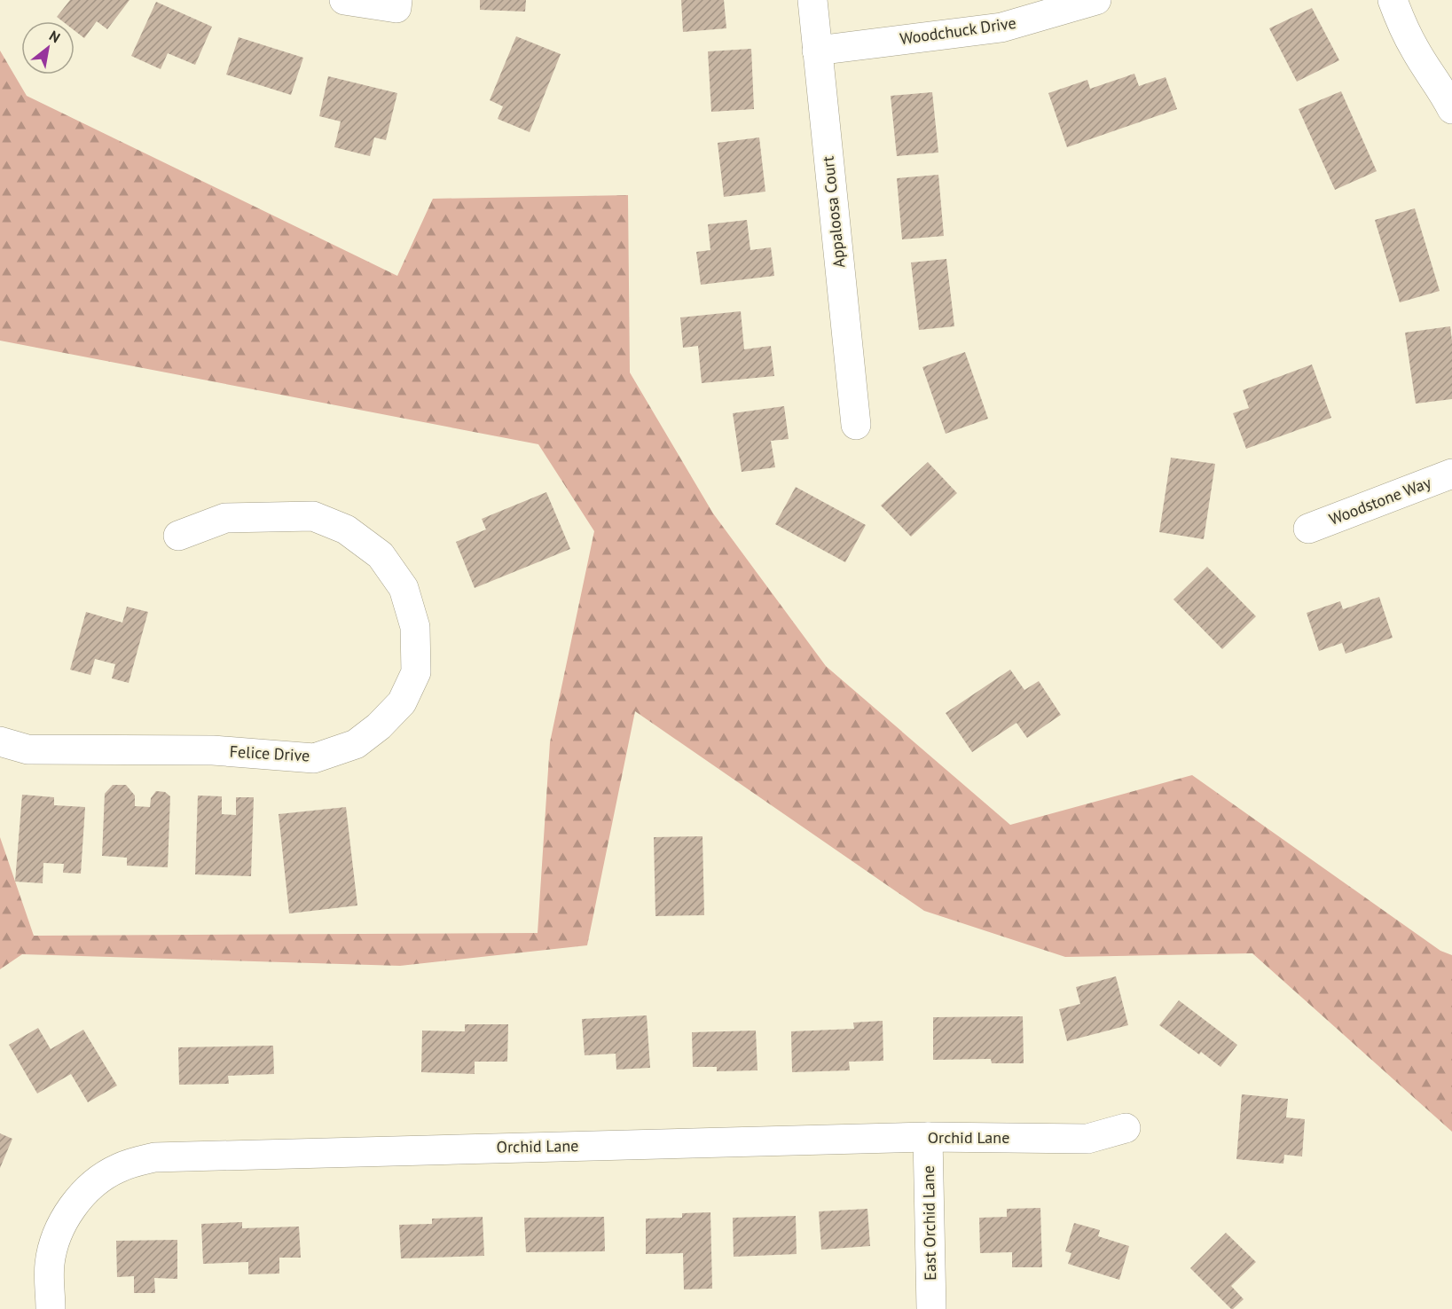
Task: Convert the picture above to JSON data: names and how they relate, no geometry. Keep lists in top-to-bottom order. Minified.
{"streets":{"street":["Woodchuck Drive","Appaloosa Court","Woodstone Way","Felice Drive","Orchid Lane","East Orchid Lane"]},"crossings":[["Woodchuck Drive","Appaloosa Court"],["Orchid Lane","East Orchid Lane"]],"north":"top right"}
